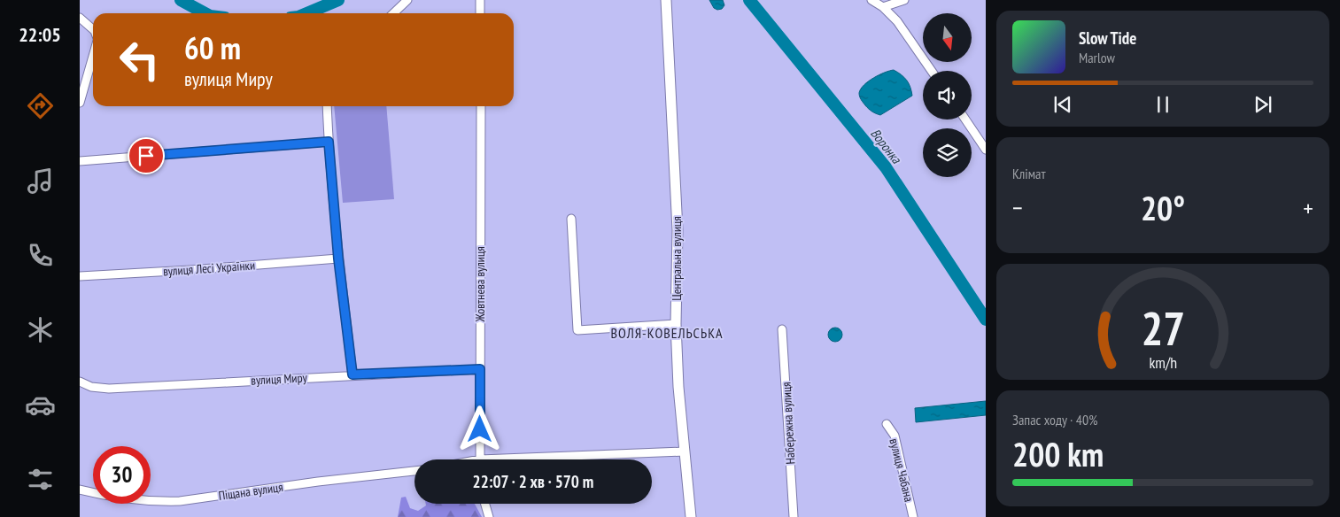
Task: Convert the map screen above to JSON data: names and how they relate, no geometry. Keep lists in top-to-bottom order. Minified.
{"streets":{"street":["Центральна вулиця","вулиця Лесі Українки","Жовтнева вулиця","вулиця Миру","Набережна вулиця","вулиця Чабана","Піщана вулиця"]},"crossings":[["Жовтнева вулиця","вулиця Миру"]],"districts":["ВОЛЯ-КОВЕЛЬСЬКА"],"water":["Воронка"],"north":"bottom","page":{"tabs":"22:05","turn":["60 m","вулиця Миру"],"song":["Slow Tide","Marlow"],"tile":["Клімат",["Запас ходу · 40%","200 km"]],"heat":["−","20°","+"],"limit":"30","trip":"22:07 · 2 хв · 570 m","gauge":["27","km/h"]}}
